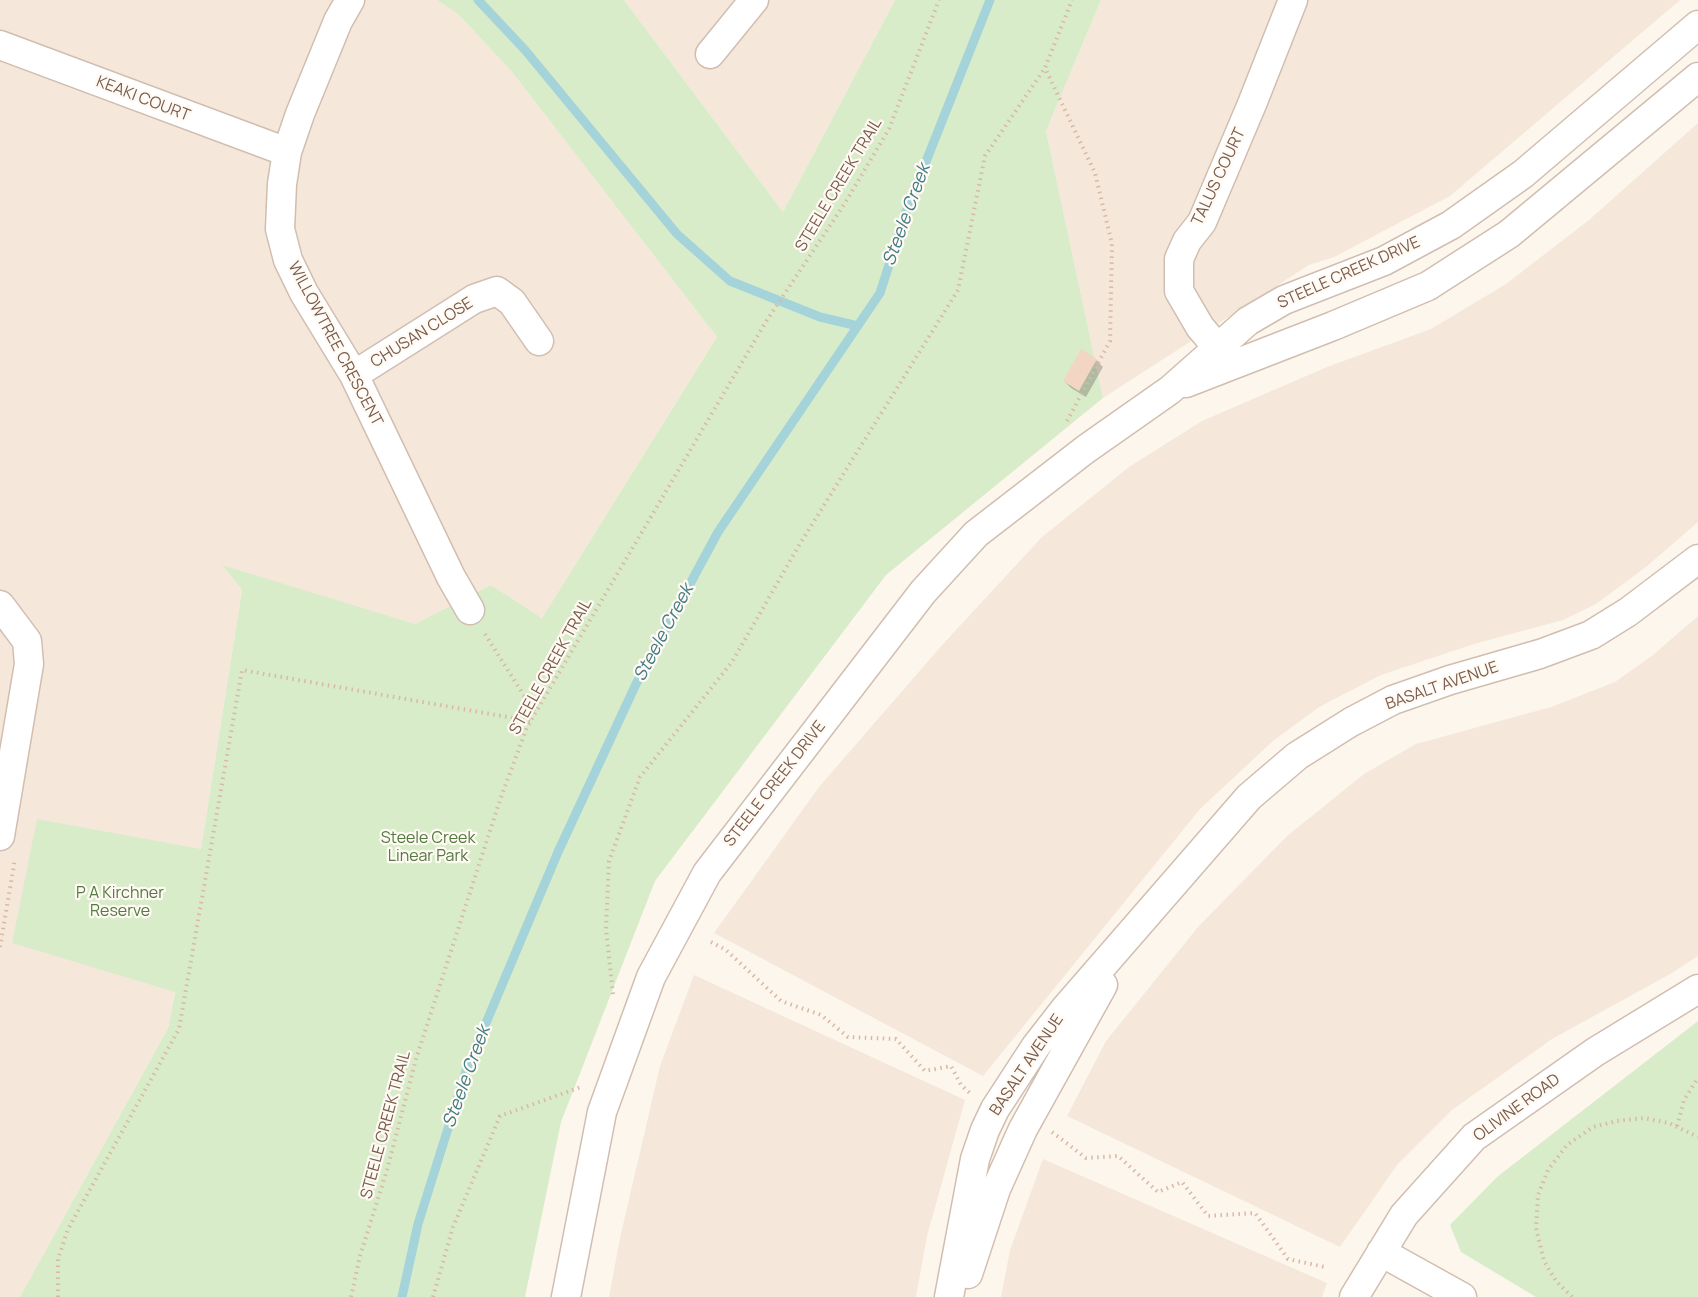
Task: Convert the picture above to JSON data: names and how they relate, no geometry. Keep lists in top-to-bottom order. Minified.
{"streets":{"street":["KEAKI COURT","TALUS COURT","STEELE CREEK DRIVE","CHUSAN CLOSE","WILLOWTREE CRESCENT","BASALT AVENUE","OLIVINE ROAD"],"path":["STEELE CREEK TRAIL"]},"crossings":[["KEAKI COURT","WILLOWTREE CRESCENT"],["TALUS COURT","STEELE CREEK DRIVE"],["CHUSAN CLOSE","WILLOWTREE CRESCENT"]],"water":["Steele Creek"],"parks":["Steele Creek Linear Park","P A Kirchner Reserve"]}
